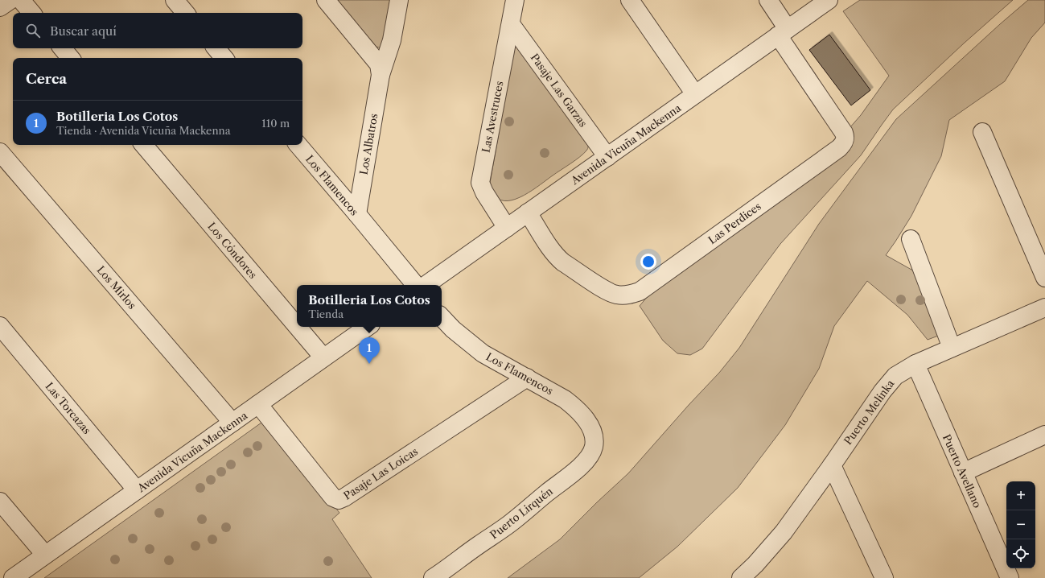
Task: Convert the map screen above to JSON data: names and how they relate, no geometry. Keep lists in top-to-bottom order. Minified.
{"streets":{"street":["Pasaje Las Garzas","Las Avestruces","Los Albatros","Avenida Vicuña Mackenna","Los Flamencos","Las Perdices","Los Cóndores","Los Mirlos","Las Torcazas","Puerto Melinka","Puerto Avellano","Pasaje Las Loicas","Puerto Lirquén"]},"crossings":[["Pasaje Las Garzas","Las Avestruces"],["Pasaje Las Garzas","Avenida Vicuña Mackenna"],["Las Avestruces","Avenida Vicuña Mackenna"],["Los Albatros","Los Flamencos"],["Avenida Vicuña Mackenna","Las Perdices"],["Avenida Vicuña Mackenna","Los Cóndores"],["Avenida Vicuña Mackenna","Los Mirlos"],["Avenida Vicuña Mackenna","Las Torcazas"],["Avenida Vicuña Mackenna","Pasaje Las Loicas"],["Los Flamencos","Pasaje Las Loicas"],["Los Flamencos","Puerto Lirquén"],["Puerto Melinka","Puerto Avellano"]],"page":{"search":"Buscar aquí","heading":"Cerca","list":[{"mark":"1","name":"Botilleria Los Cotos","note":"Tienda · Avenida Vicuña Mackenna","value":"110 m"}],"popup":["Botilleria Los Cotos","Tienda"],"pins":"1","map_buttons":["+","−"]}}
